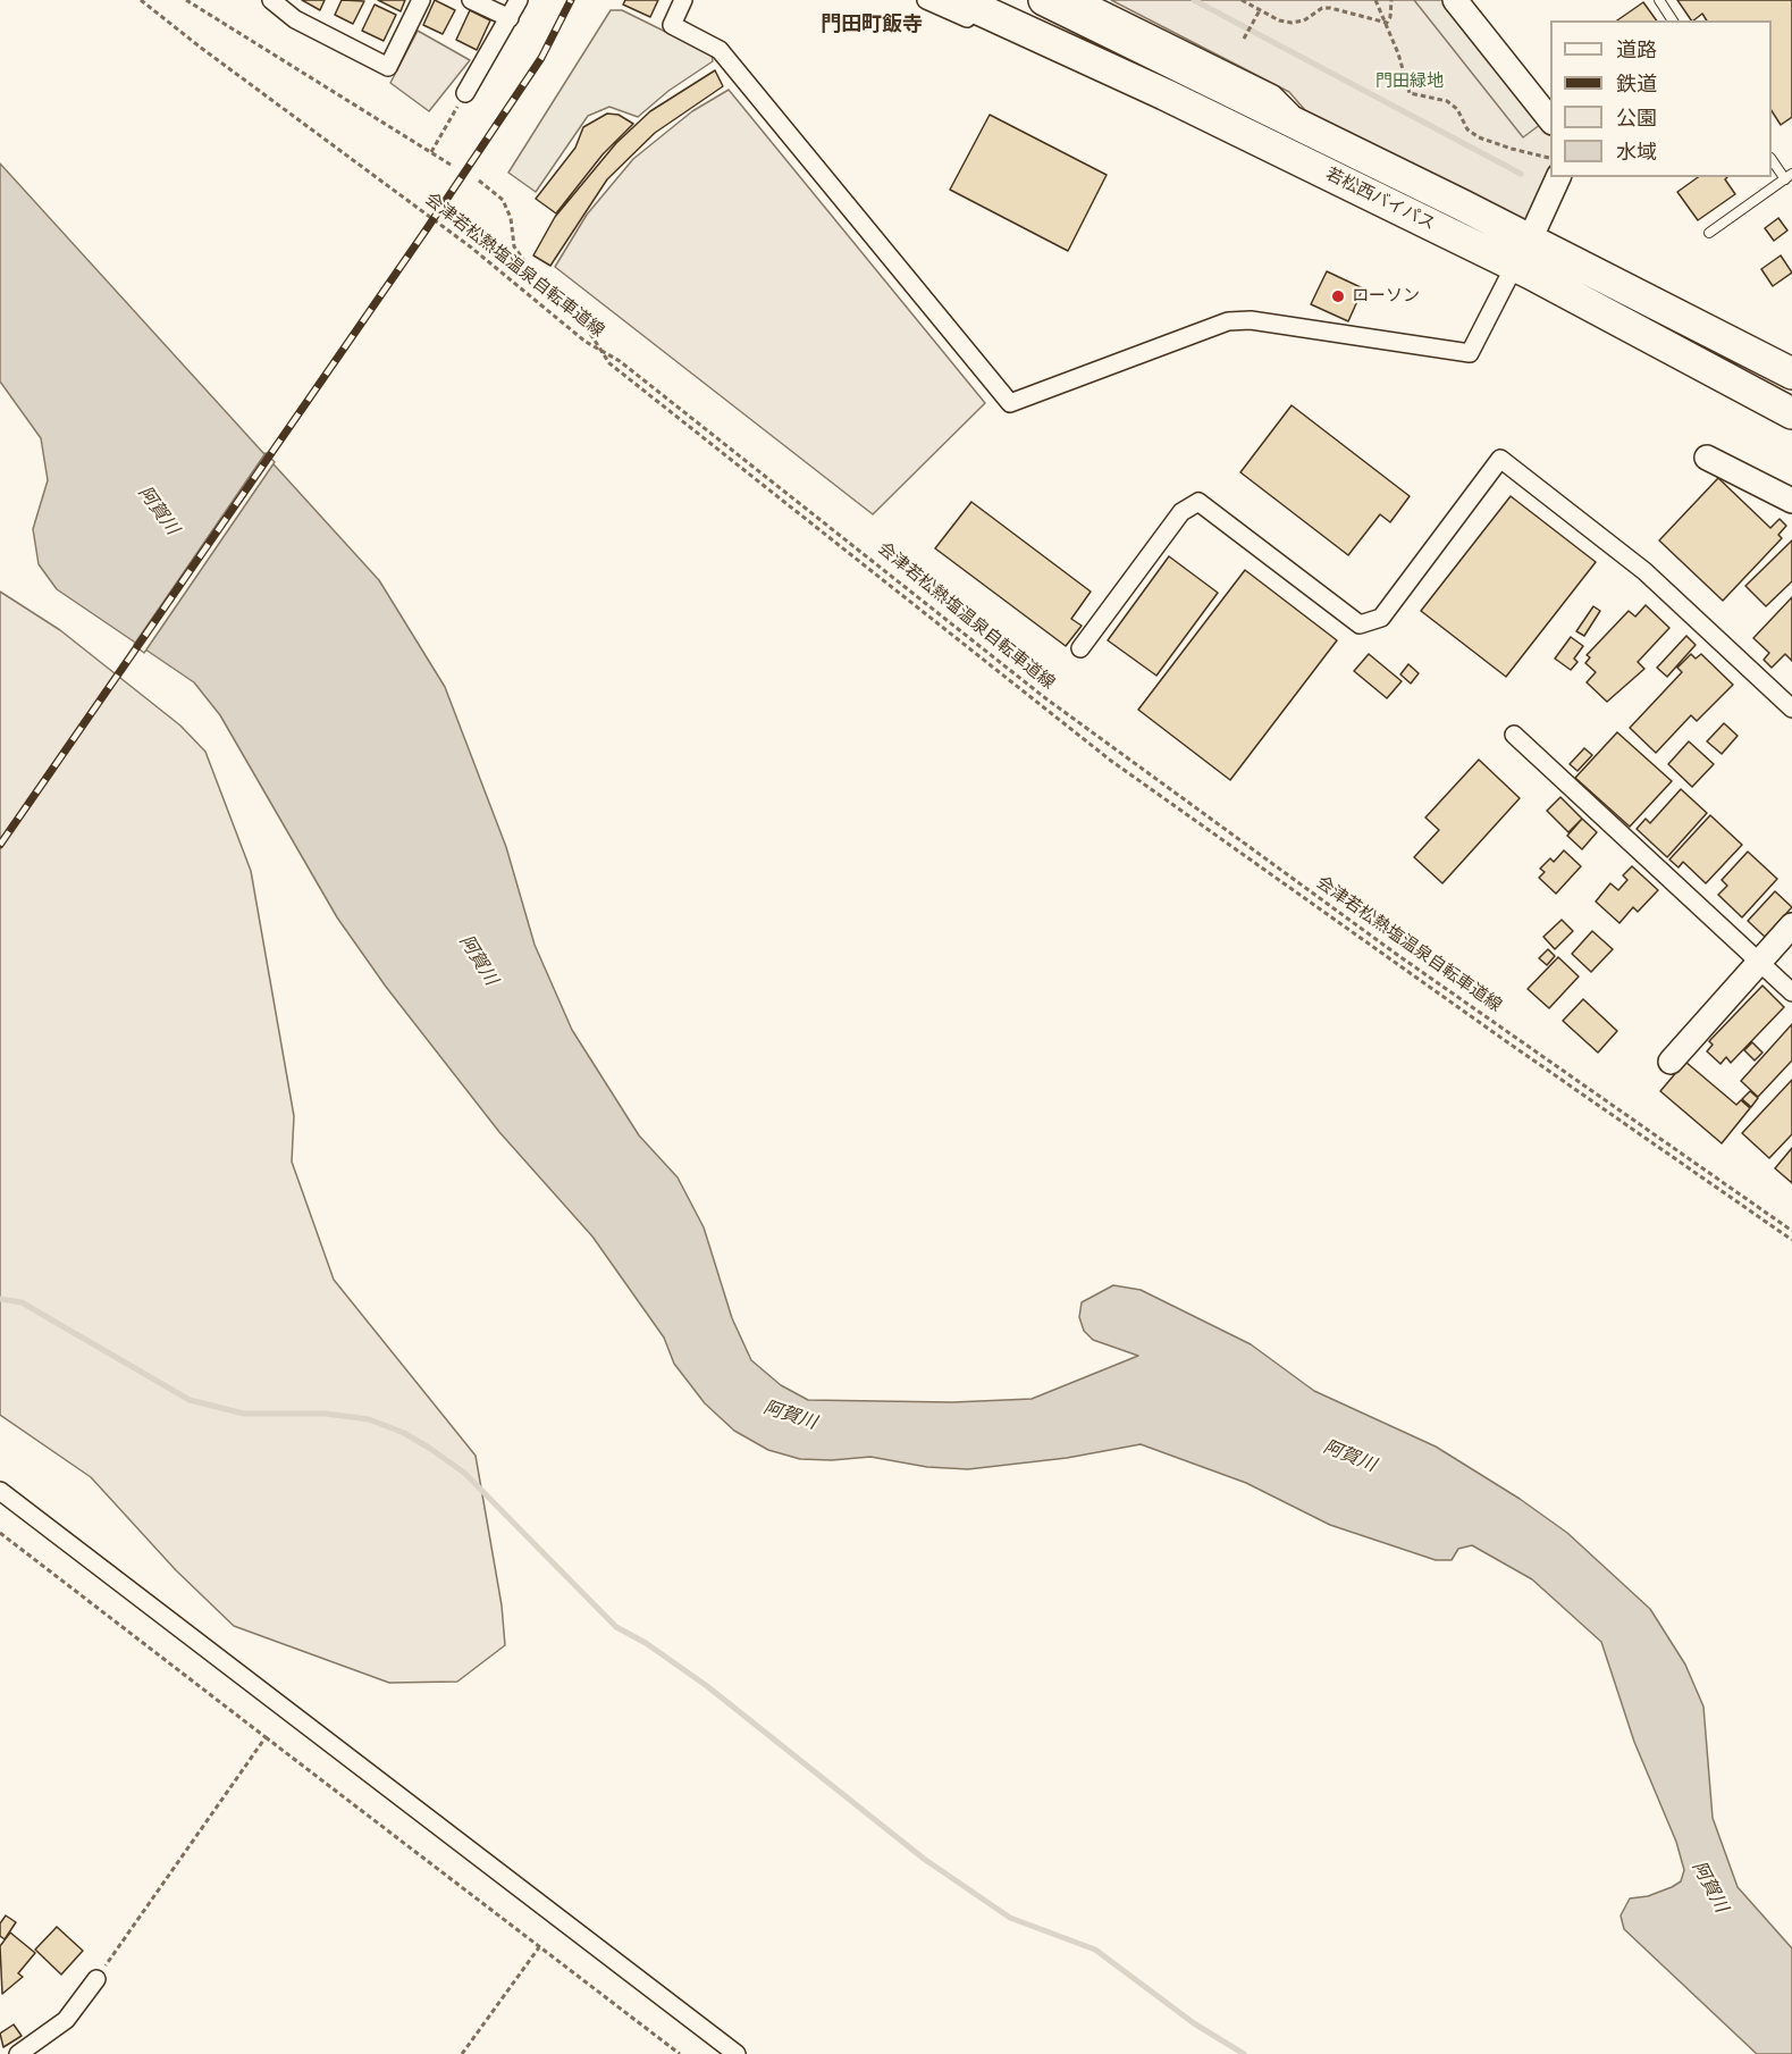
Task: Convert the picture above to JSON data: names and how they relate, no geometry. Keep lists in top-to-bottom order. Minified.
{"streets":{"highway":["若松西バイパス"],"path":["会津若松熱塩温泉自転車道線"]},"districts":["門田町飯寺"],"water":["阿賀川"],"parks":["門田緑地"],"places":["ローソン"],"legend":["道路","鉄道","公園","水域"]}
